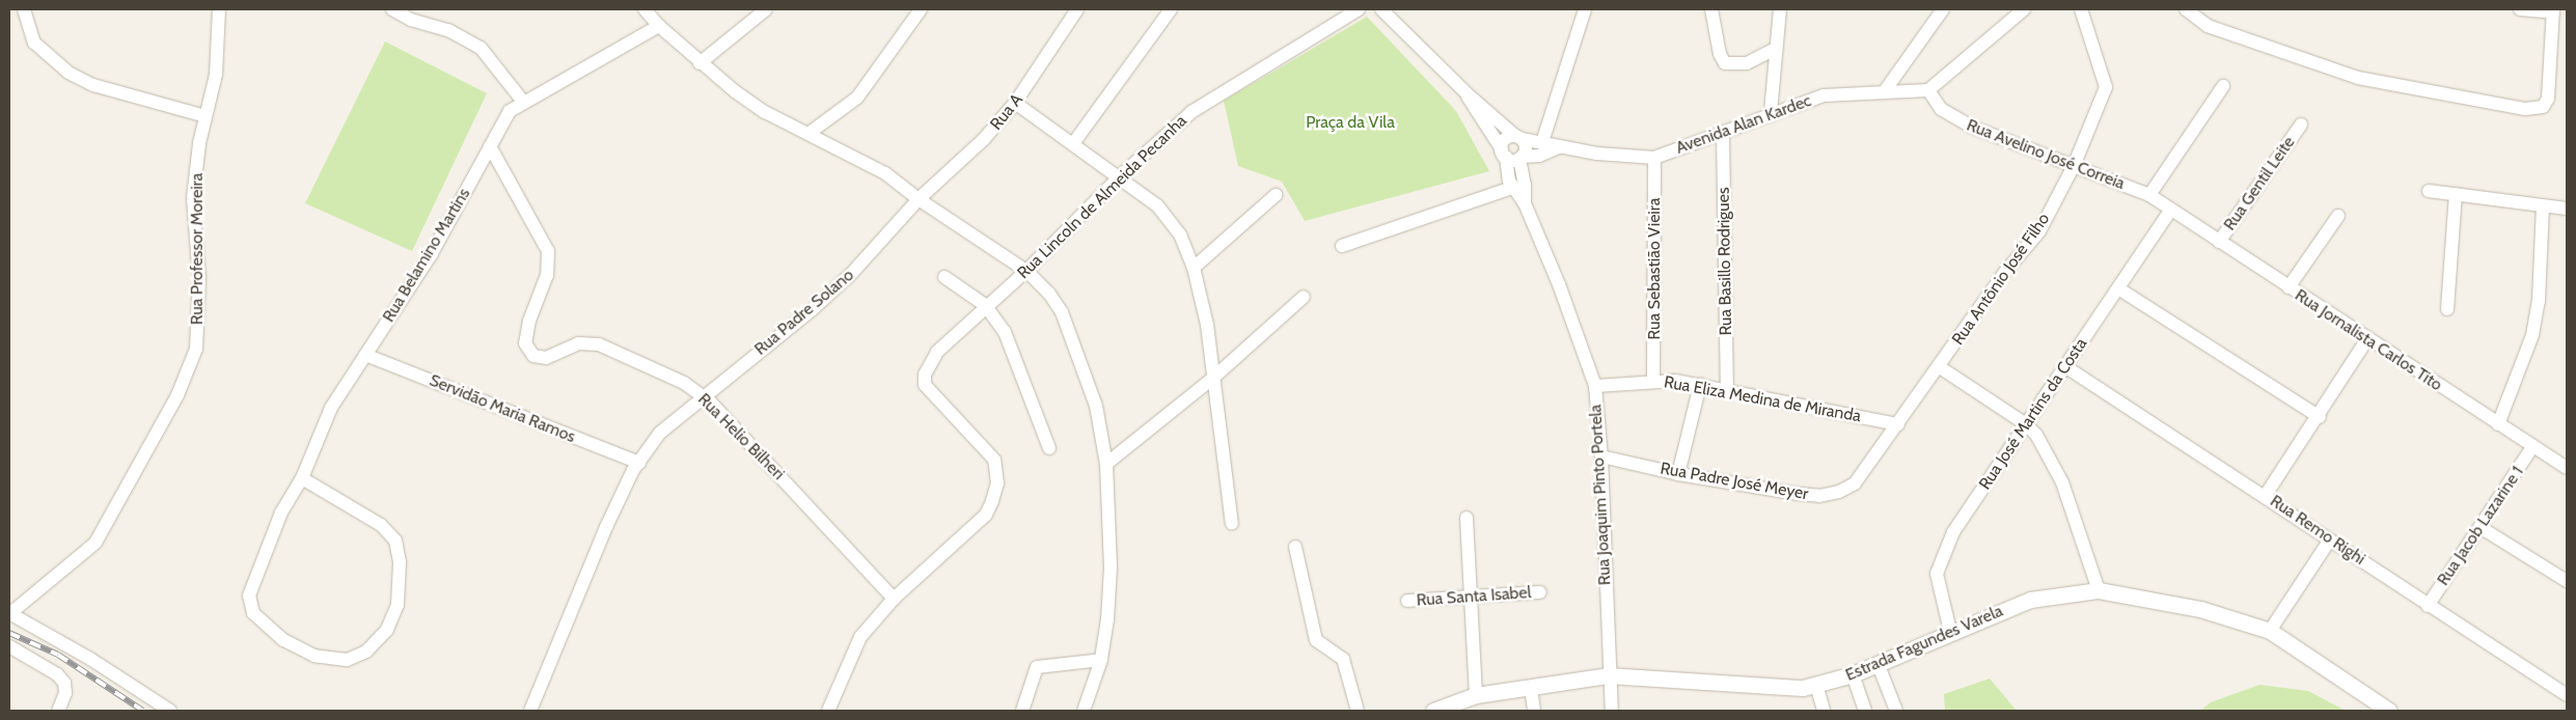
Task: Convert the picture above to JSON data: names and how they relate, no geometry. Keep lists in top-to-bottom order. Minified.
{"streets":{"street":["Rua A","Avenida Alan Kardec","Rua Avelino José Correia","Rua Gentil Leite","Rua Lincoln de Almeida Pecanha","Rua Professor Moreira","Rua Belamino Martins","Rua Basillo Rodrigues","Rua Sebastião Vieira","Rua Antônio José Filho","Rua Padre Solano","Rua Jornalista Carlos Tito","Rua Eliza Medina de Miranda","Servidão Maria Ramos","Rua José Martins da Costa","Rua Helio Bilheri","Rua Padre José Meyer","Rua Joaquim Pinto Portela","Rua Jacob Lazarine 1","Rua Remo Righi","Rua Santa Isabel","Estrada Fagundes Varela"]},"crossings":[["Rua A","Rua Padre Solano"],["Avenida Alan Kardec","Rua Avelino José Correia"],["Avenida Alan Kardec","Rua Basillo Rodrigues"],["Avenida Alan Kardec","Rua Sebastião Vieira"],["Rua Avelino José Correia","Rua Antônio José Filho"],["Rua Avelino José Correia","Rua Jornalista Carlos Tito"],["Rua Avelino José Correia","Rua José Martins da Costa"],["Rua Gentil Leite","Rua Jornalista Carlos Tito"],["Rua Lincoln de Almeida Pecanha","Rua Helio Bilheri"],["Rua Belamino Martins","Servidão Maria Ramos"],["Rua Belamino Martins","Rua Helio Bilheri"],["Rua Basillo Rodrigues","Rua Eliza Medina de Miranda"],["Rua Sebastião Vieira","Rua Eliza Medina de Miranda"],["Rua Antônio José Filho","Rua Eliza Medina de Miranda"],["Rua Antônio José Filho","Rua Padre José Meyer"],["Rua Padre Solano","Servidão Maria Ramos"],["Rua Padre Solano","Rua Helio Bilheri"],["Rua Jornalista Carlos Tito","Rua José Martins da Costa"],["Rua Jornalista Carlos Tito","Rua Jacob Lazarine 1"],["Rua Eliza Medina de Miranda","Rua Padre José Meyer"],["Rua Eliza Medina de Miranda","Rua Joaquim Pinto Portela"],["Rua José Martins da Costa","Rua Remo Righi"],["Rua José Martins da Costa","Estrada Fagundes Varela"],["Rua Padre José Meyer","Rua Joaquim Pinto Portela"],["Rua Joaquim Pinto Portela","Estrada Fagundes Varela"],["Rua Jacob Lazarine 1","Rua Remo Righi"]],"parks":["Praça da Vila"]}
